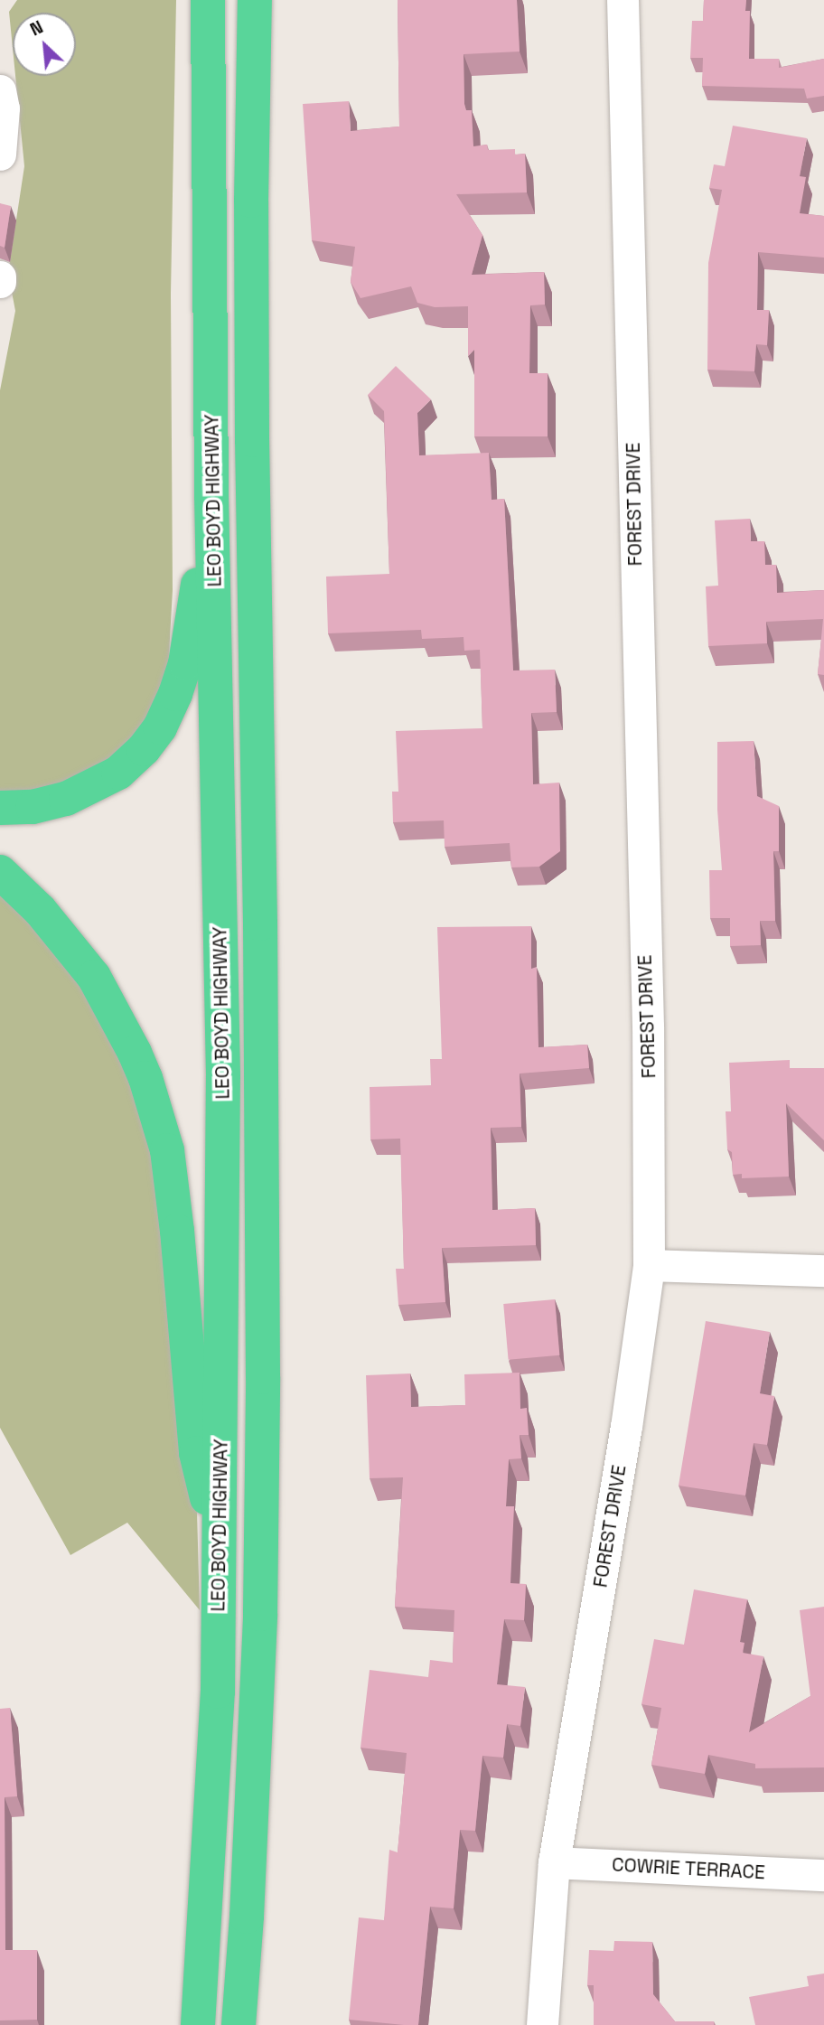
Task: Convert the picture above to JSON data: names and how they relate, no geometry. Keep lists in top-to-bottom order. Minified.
{"streets":{"highway":["LEO BOYD HIGHWAY"],"street":["FOREST DRIVE","COWRIE TERRACE"]},"crossings":[["FOREST DRIVE","COWRIE TERRACE"]],"north":"top left"}
